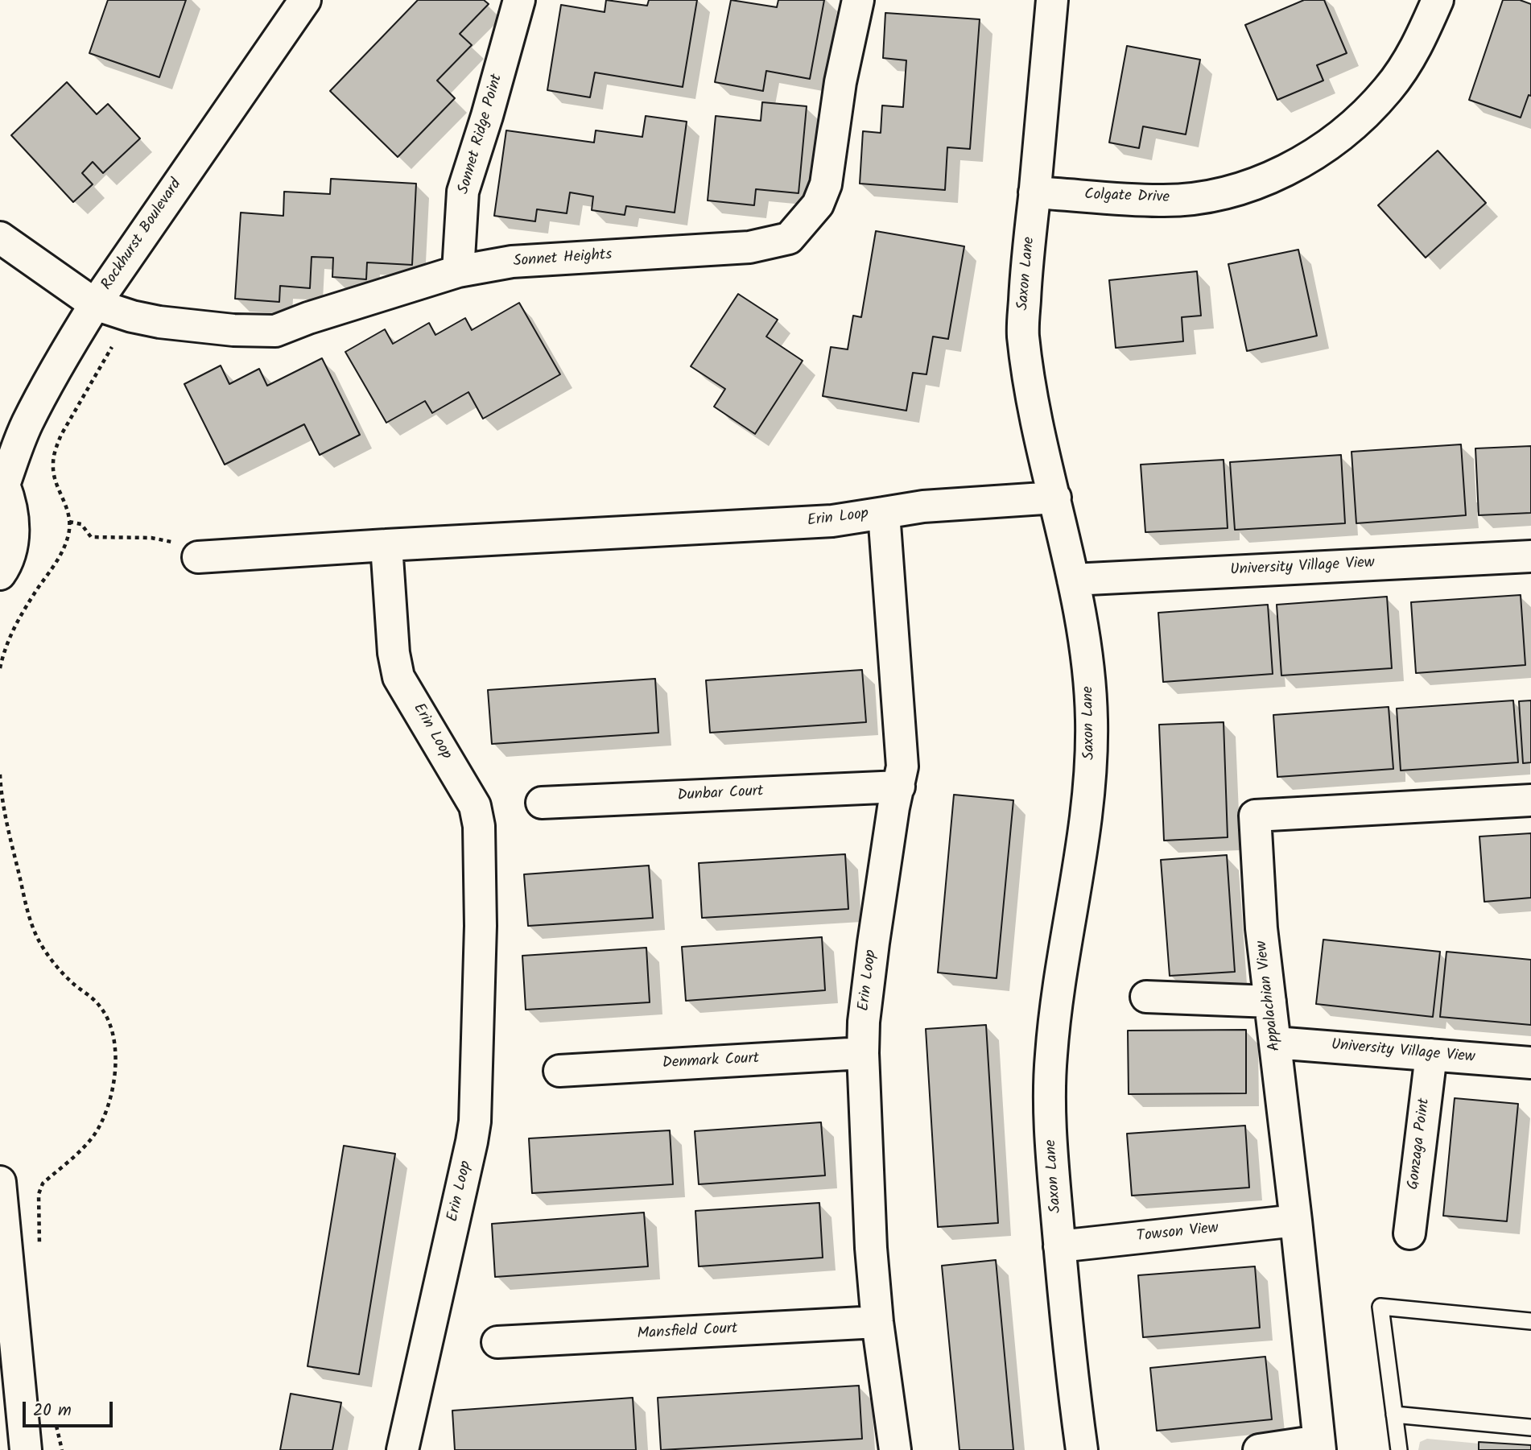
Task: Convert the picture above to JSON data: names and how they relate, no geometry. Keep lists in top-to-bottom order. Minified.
{"streets":{"street":["Sonnet Ridge Point","Colgate Drive","Rockhurst Boulevard","Sonnet Heights","Saxon Lane","Erin Loop","University Village View","Dunbar Court","Appalachian View","Denmark Court","Gonzaga Point","Towson View","Mansfield Court"]},"crossings":[["Sonnet Ridge Point","Sonnet Heights"],["Colgate Drive","Saxon Lane"],["Rockhurst Boulevard","Sonnet Heights"],["Saxon Lane","Erin Loop"],["Saxon Lane","University Village View"],["Saxon Lane","Towson View"],["Erin Loop","Dunbar Court"],["Erin Loop","Denmark Court"],["Erin Loop","Mansfield Court"],["University Village View","Appalachian View"],["University Village View","Gonzaga Point"],["Appalachian View","Towson View"]],"scale_bar":"20 m"}
